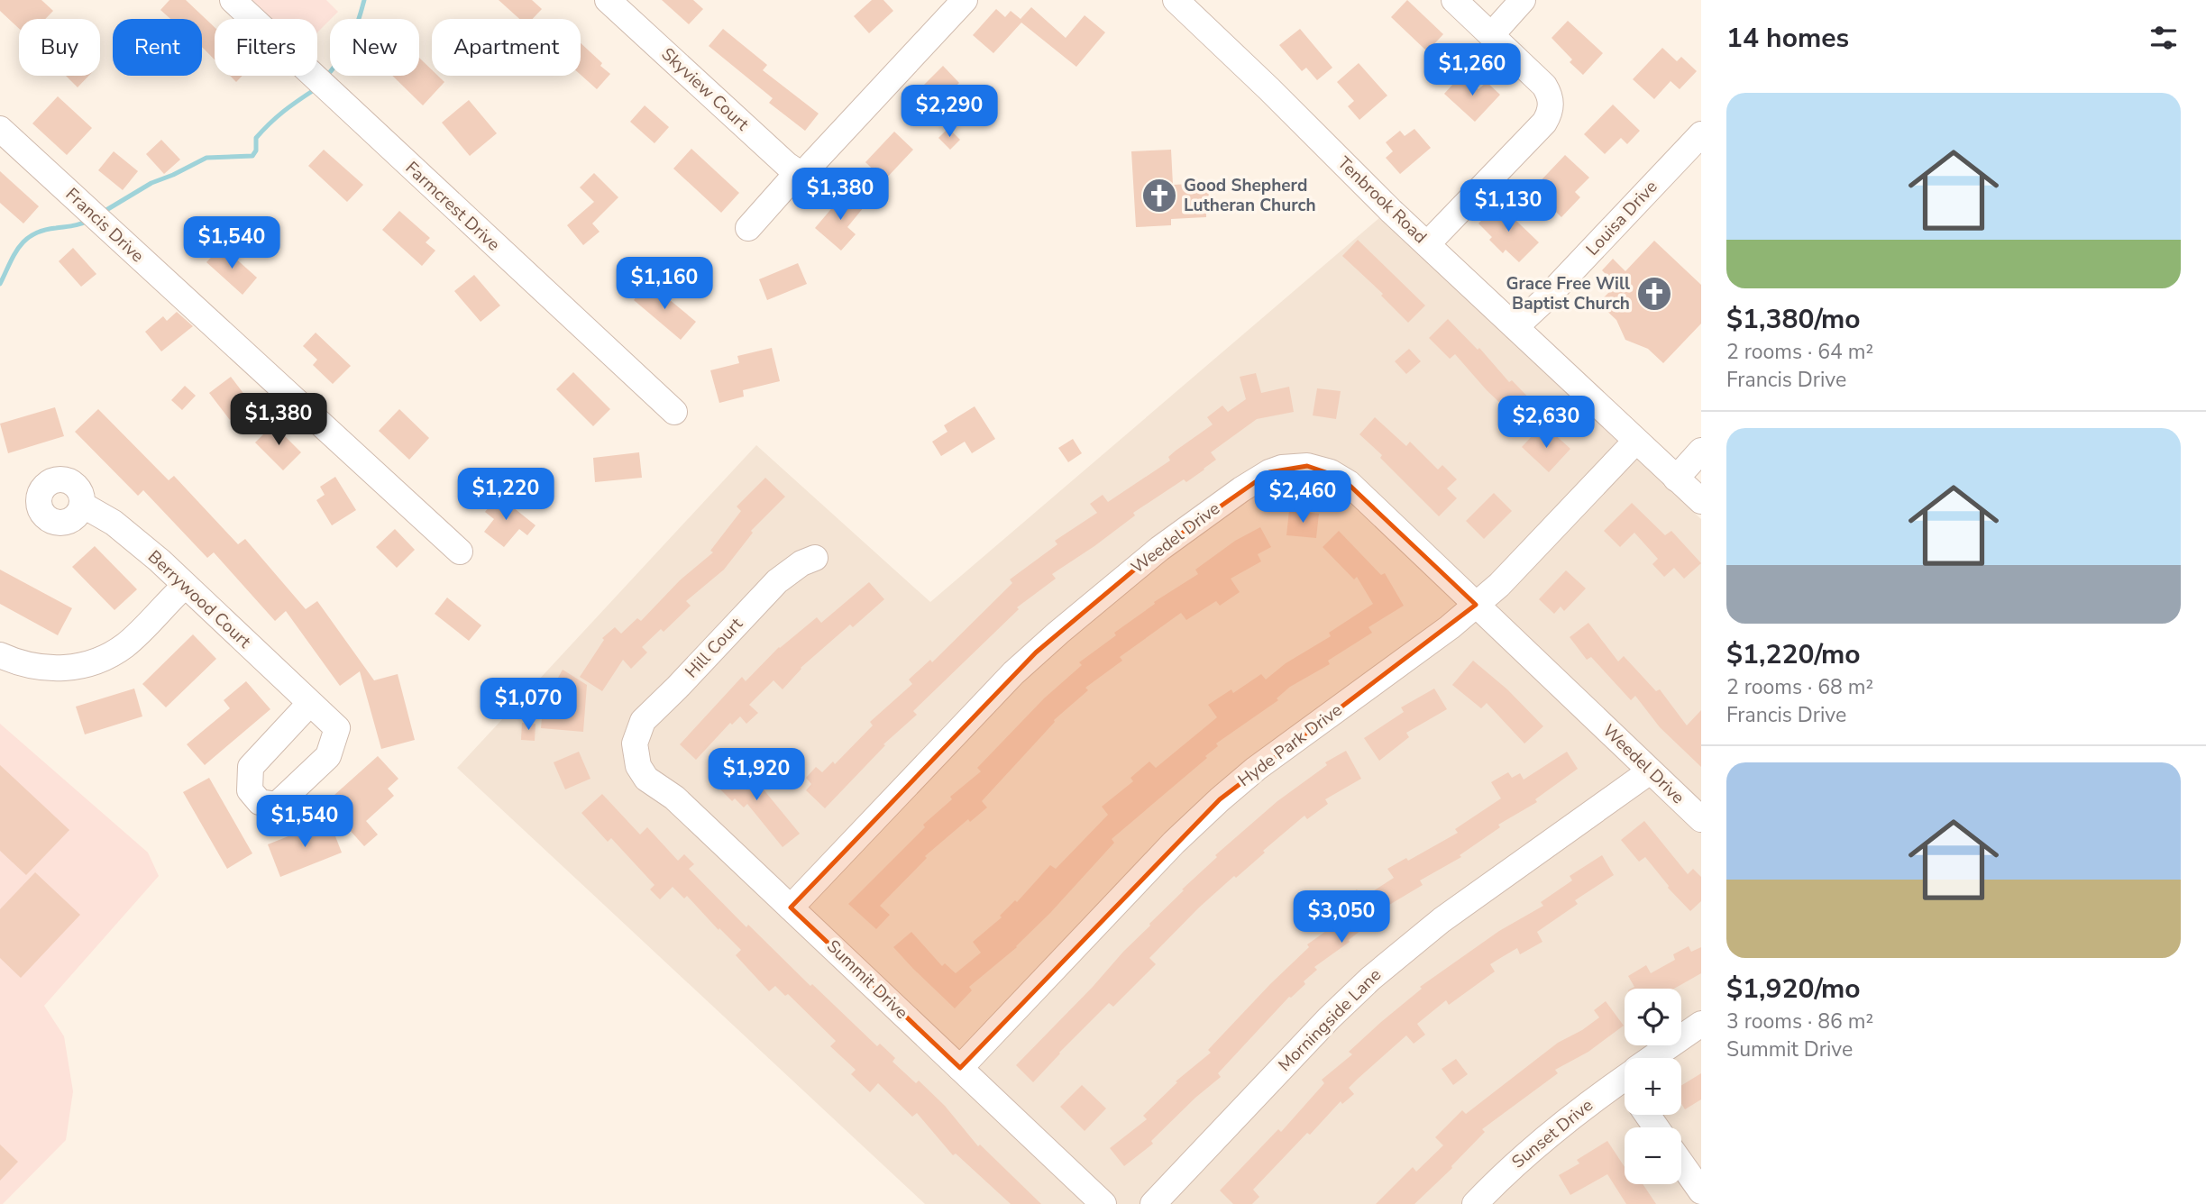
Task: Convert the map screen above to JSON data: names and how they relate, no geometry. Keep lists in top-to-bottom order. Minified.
{"streets":{"street":["Skyview Court","Tenbrook Road","Farmcrest Drive","Louisa Drive","Francis Drive","Weedel Drive","Berrywood Court","Hill Court","Hyde Park Drive","Summit Drive","Morningside Lane","Sunset Drive"]},"crossings":[["Tenbrook Road","Louisa Drive"],["Tenbrook Road","Hyde Park Drive"],["Weedel Drive","Hyde Park Drive"],["Weedel Drive","Summit Drive"],["Weedel Drive","Morningside Lane"],["Hill Court","Summit Drive"],["Hyde Park Drive","Summit Drive"]],"places":{"church":["Good Shepherd Lutheran Church","Grace Free Will Baptist Church"]},"page":{"heading":"14 homes","chip":["Buy","Rent","Filters","New","Apartment"],"price":["$1,260","$2,290","$1,380","$1,130","$1,540","$1,160","$1,380","$2,630","$1,220","$2,460","$1,070","$1,920","$1,540","$3,050"],"list":[{"name":"$1,380/mo","note":"2 rooms · 64 m² · Francis Drive"},{"name":"$1,220/mo","note":"2 rooms · 68 m² · Francis Drive"},{"name":"$1,920/mo","note":"3 rooms · 86 m² · Summit Drive"}],"map_buttons":["+","−"]}}
